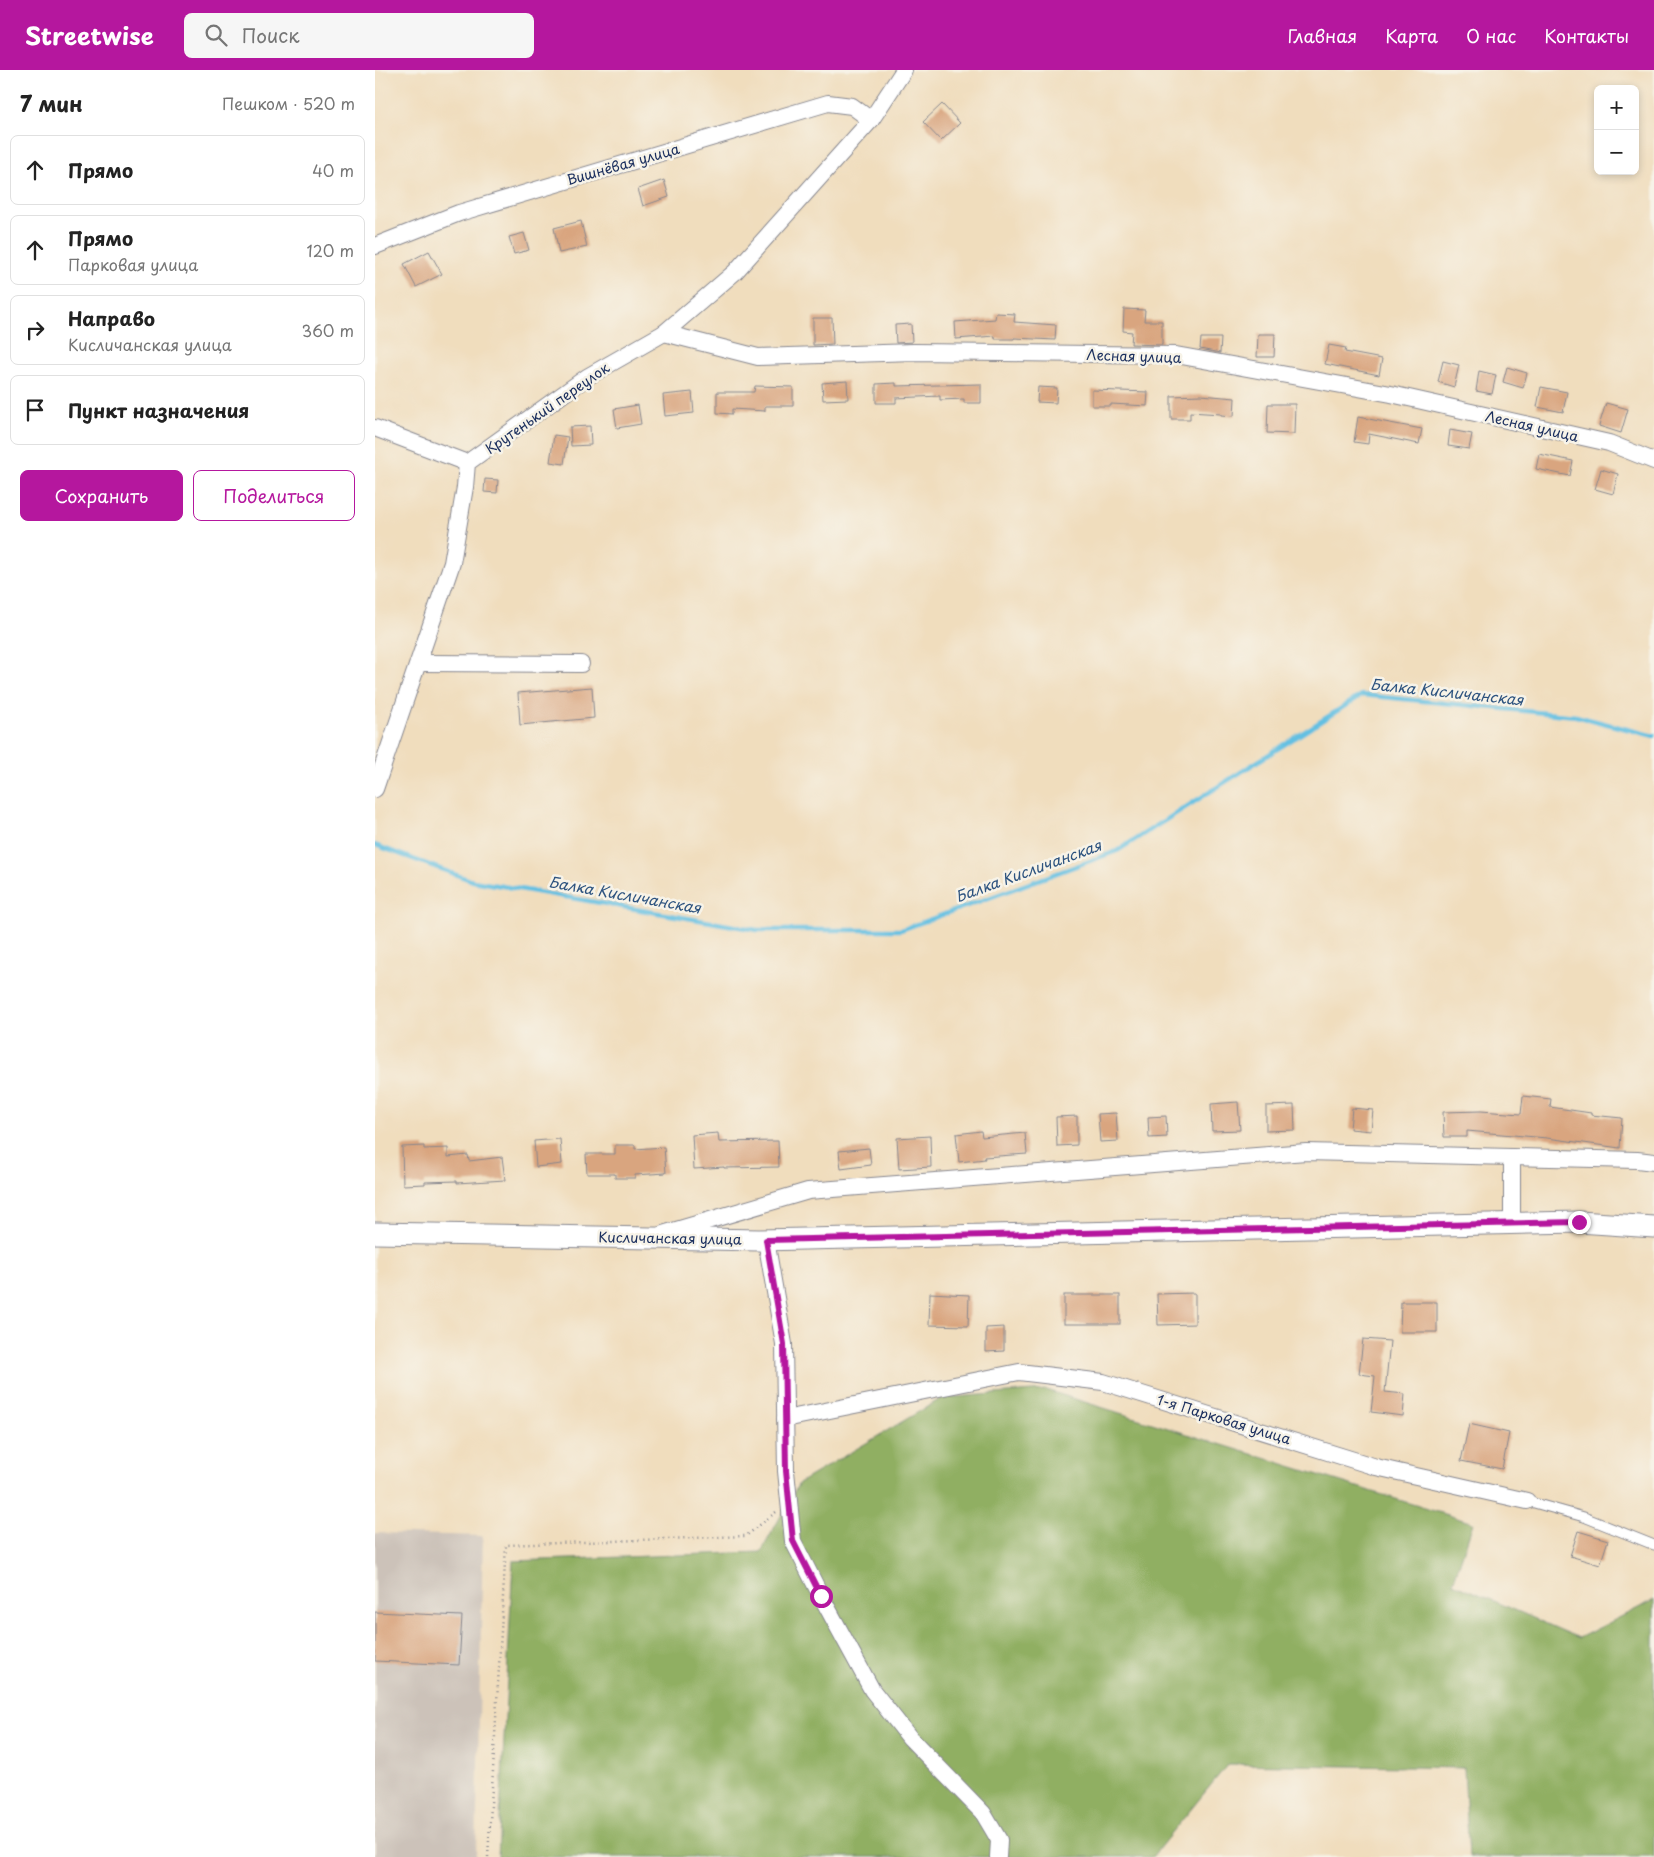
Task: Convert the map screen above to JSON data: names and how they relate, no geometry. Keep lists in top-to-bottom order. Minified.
{"streets":{"street":["Вишнёвая улица","Лесная улица","Крутенький переулок","Кисличанская улица","1-я Парковая улица"]},"crossings":[["Вишнёвая улица","Крутенький переулок"],["Лесная улица","Крутенький переулок"]],"water":["Балка Кисличанская"],"page":{"header":"Streetwise","search":"Поиск","nav":["Главная","Карта","О нас","Контакты"],"heading":["7 мин","Пешком · 520 m"],"map_buttons":["+","−"],"list":[["Прямо","40 m"],["Прямо","Парковая улица","120 m"],["Направо","Кисличанская улица","360 m"],"Пункт назначения"],"buttons":["Сохранить","Поделиться"]}}
